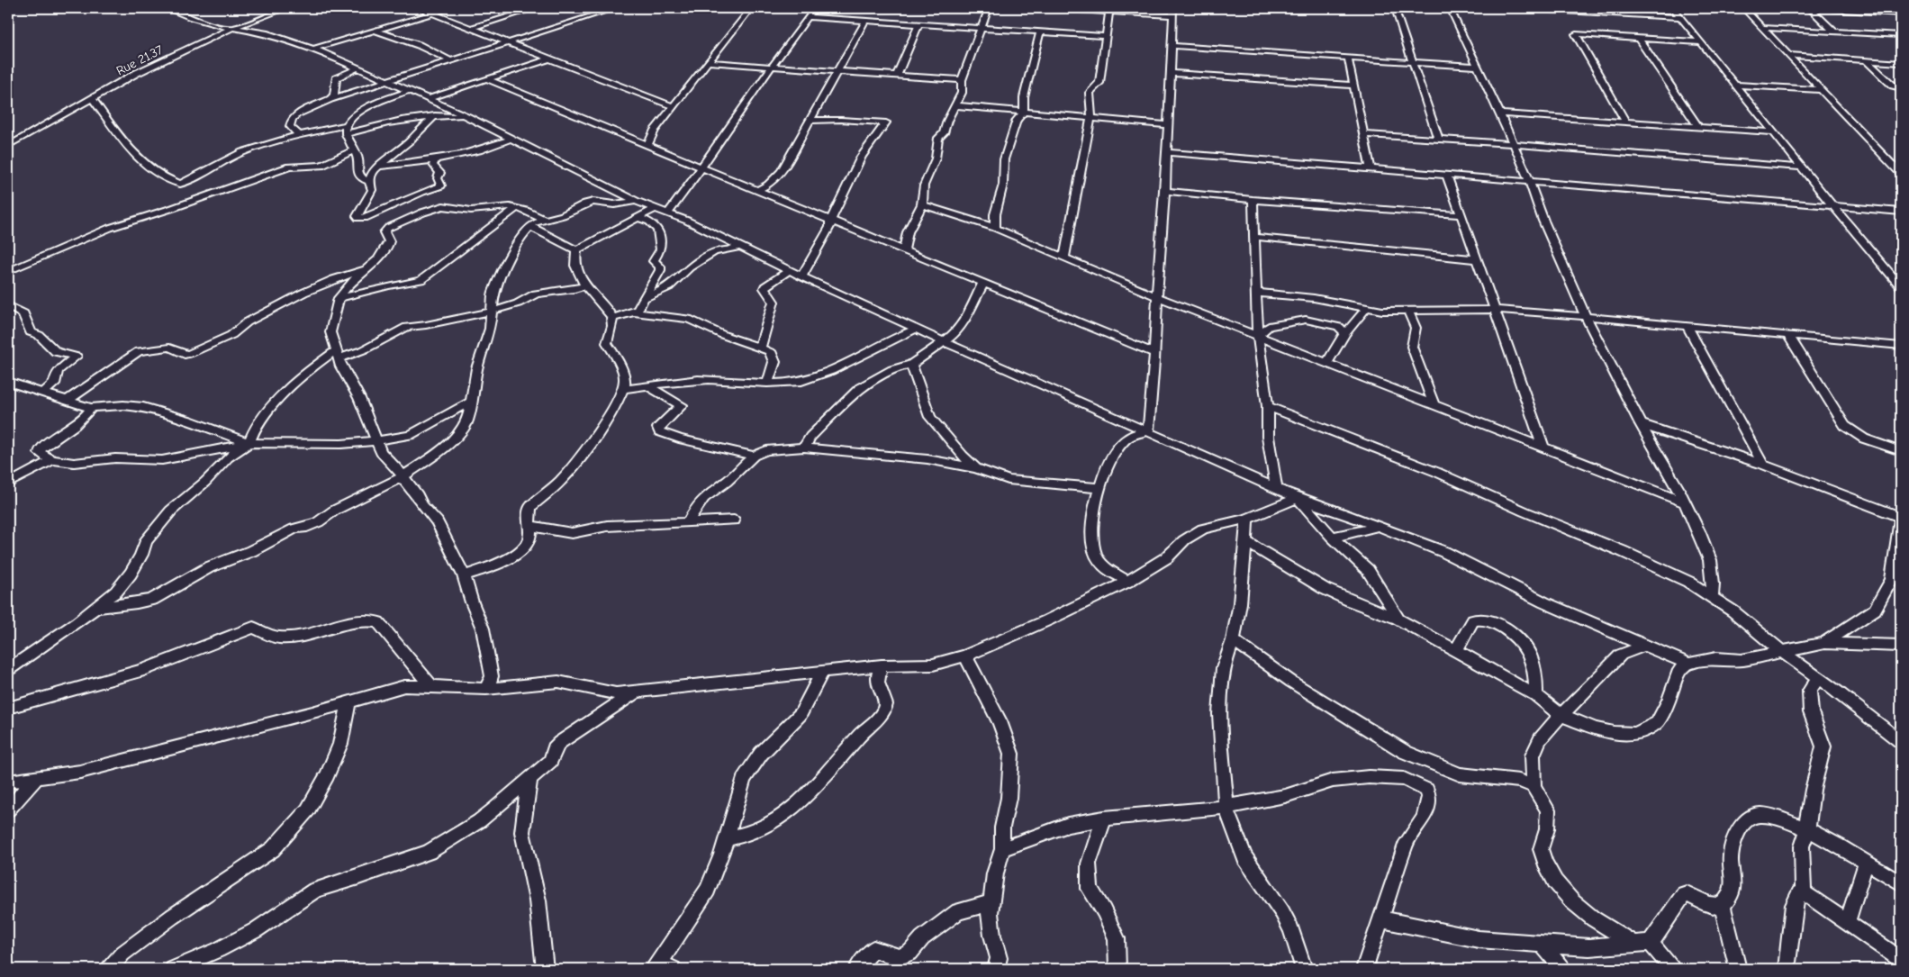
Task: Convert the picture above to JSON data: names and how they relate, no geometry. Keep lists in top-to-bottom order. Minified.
{"streets":{"street":["Rue 21.37"]}}
